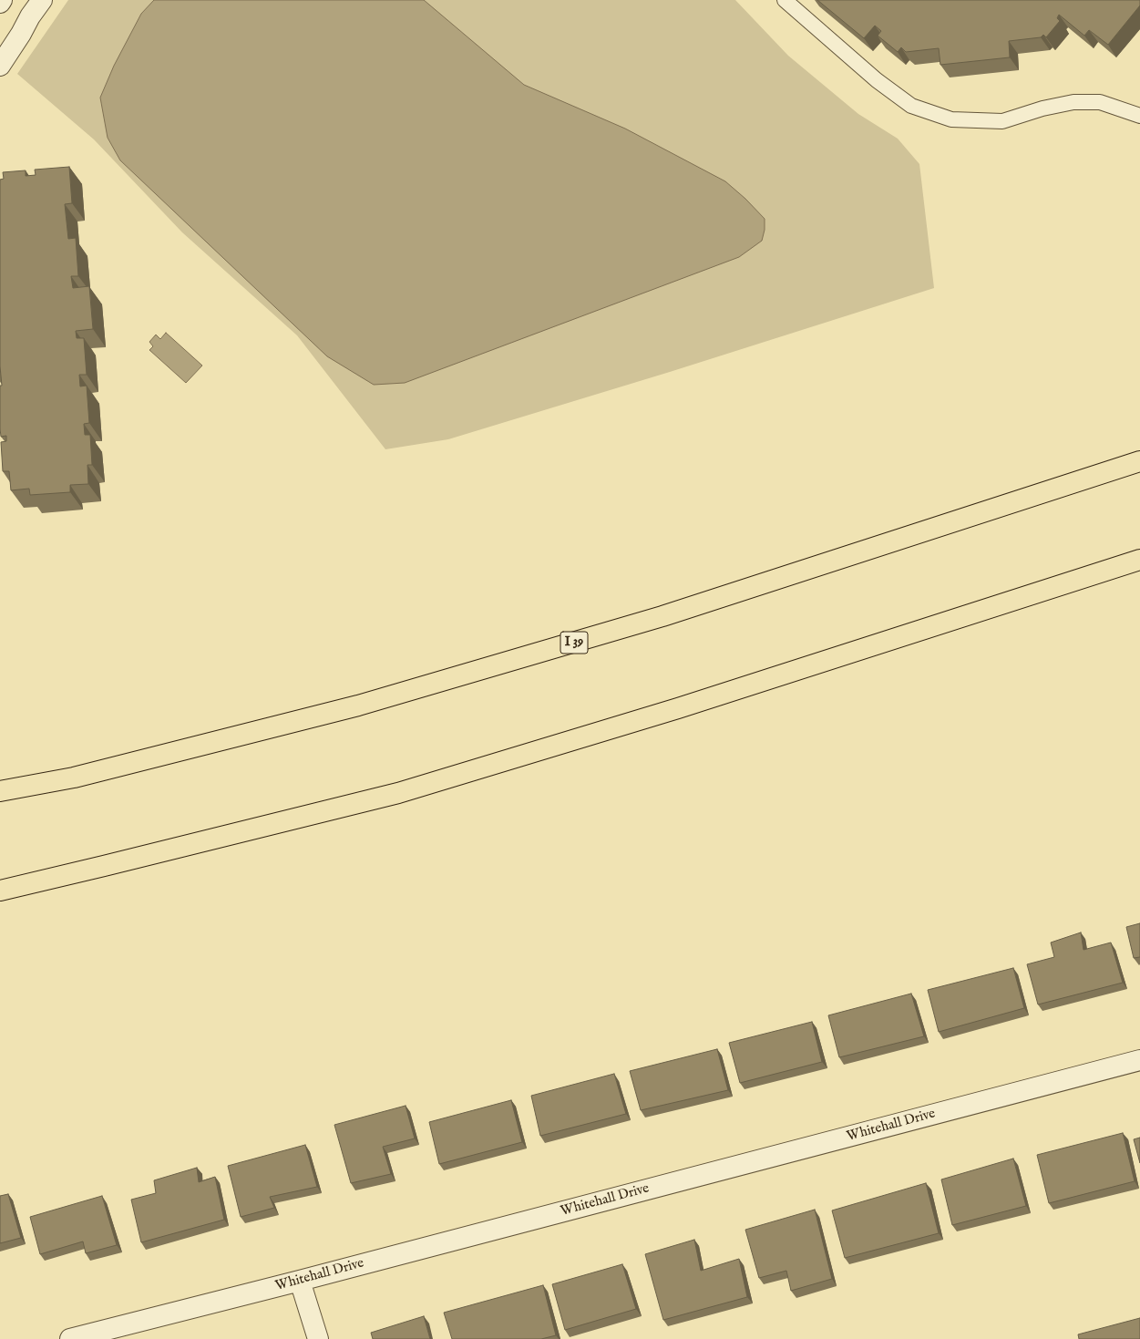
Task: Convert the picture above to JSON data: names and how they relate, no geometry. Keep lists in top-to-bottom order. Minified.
{"streets":{"highway":["I 39"],"street":["Whitehall Drive"]}}
